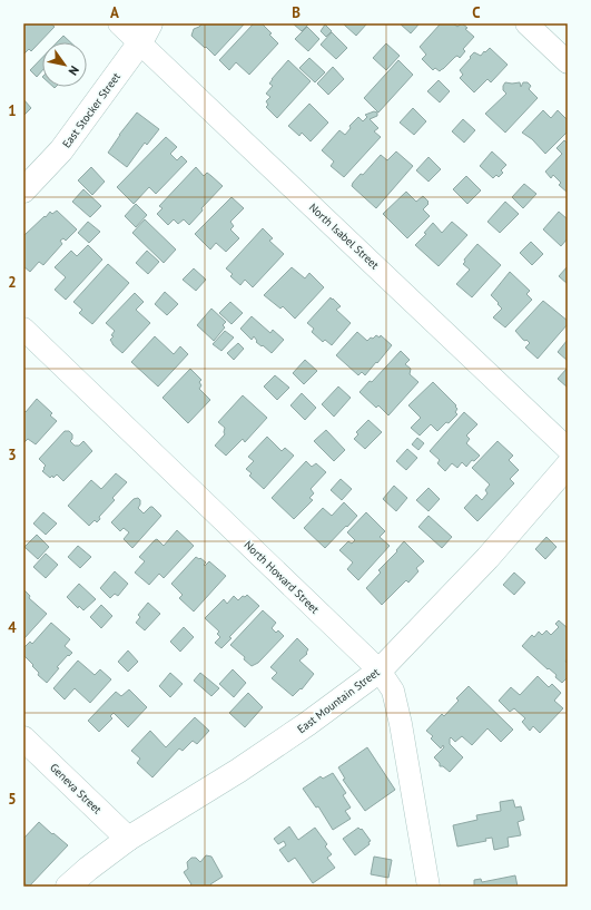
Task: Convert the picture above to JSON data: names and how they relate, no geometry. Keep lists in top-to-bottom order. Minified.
{"streets":{"street":["East Stocker Street","North Isabel Street","North Howard Street","East Mountain Street","Geneva Street"]},"crossings":[["East Stocker Street","North Isabel Street"],["North Howard Street","East Mountain Street"],["East Mountain Street","Geneva Street"]],"north":"bottom right","grid":{"columns":["A","B","C"],"rows":["1","2","3","4","5"]}}
